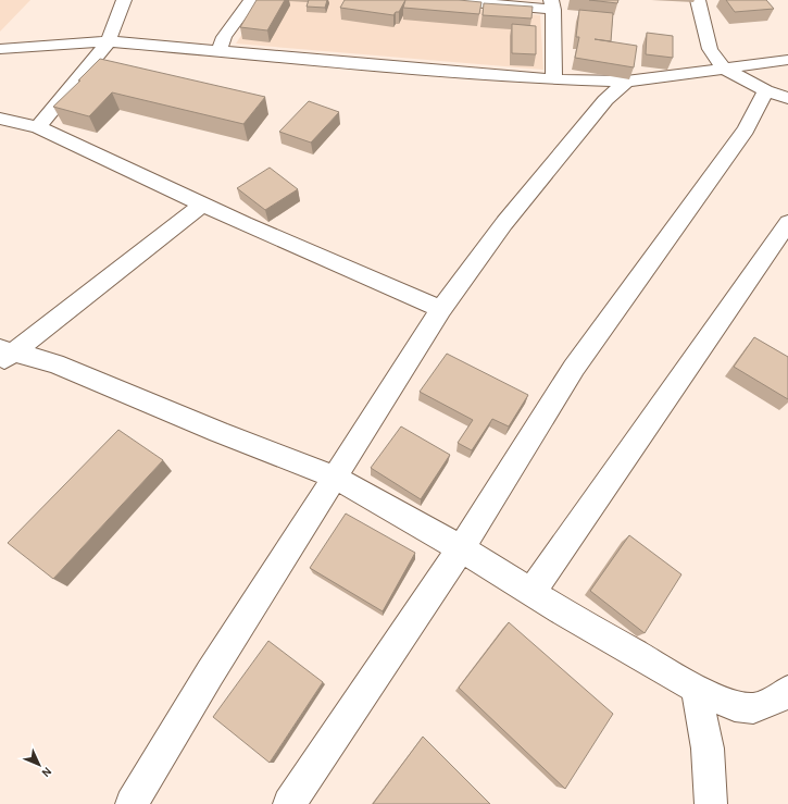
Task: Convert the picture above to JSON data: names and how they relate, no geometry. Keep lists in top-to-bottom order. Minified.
{"north":"bottom right"}
